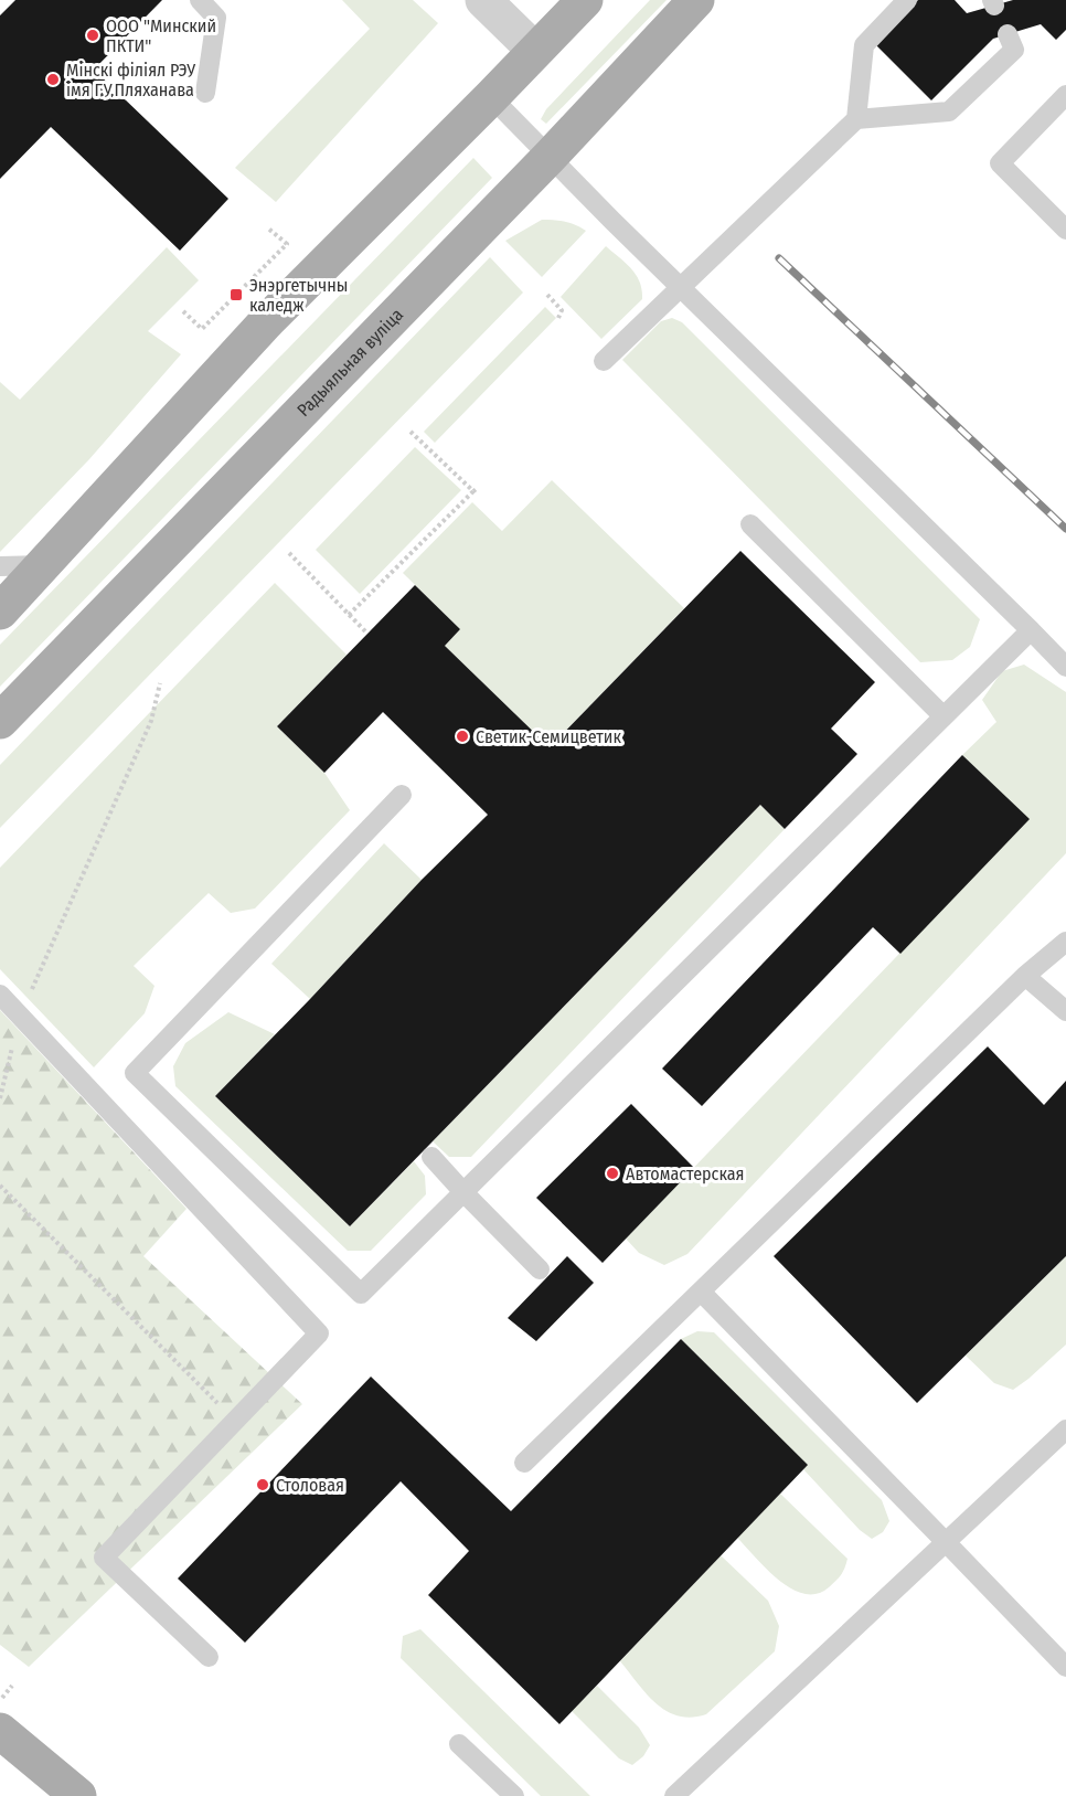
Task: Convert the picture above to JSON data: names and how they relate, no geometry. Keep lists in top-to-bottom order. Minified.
{"streets":{"main road":["Радыяльная вуліца"]},"places":{"other":["ООО \"Минский ПКТИ\"","Мінскі філіял РЭУ імя Г.У.Пляханава","Светик-Семицветик","Автомастерская","Столовая"],"transit":["Энэргетычны каледж"]}}
